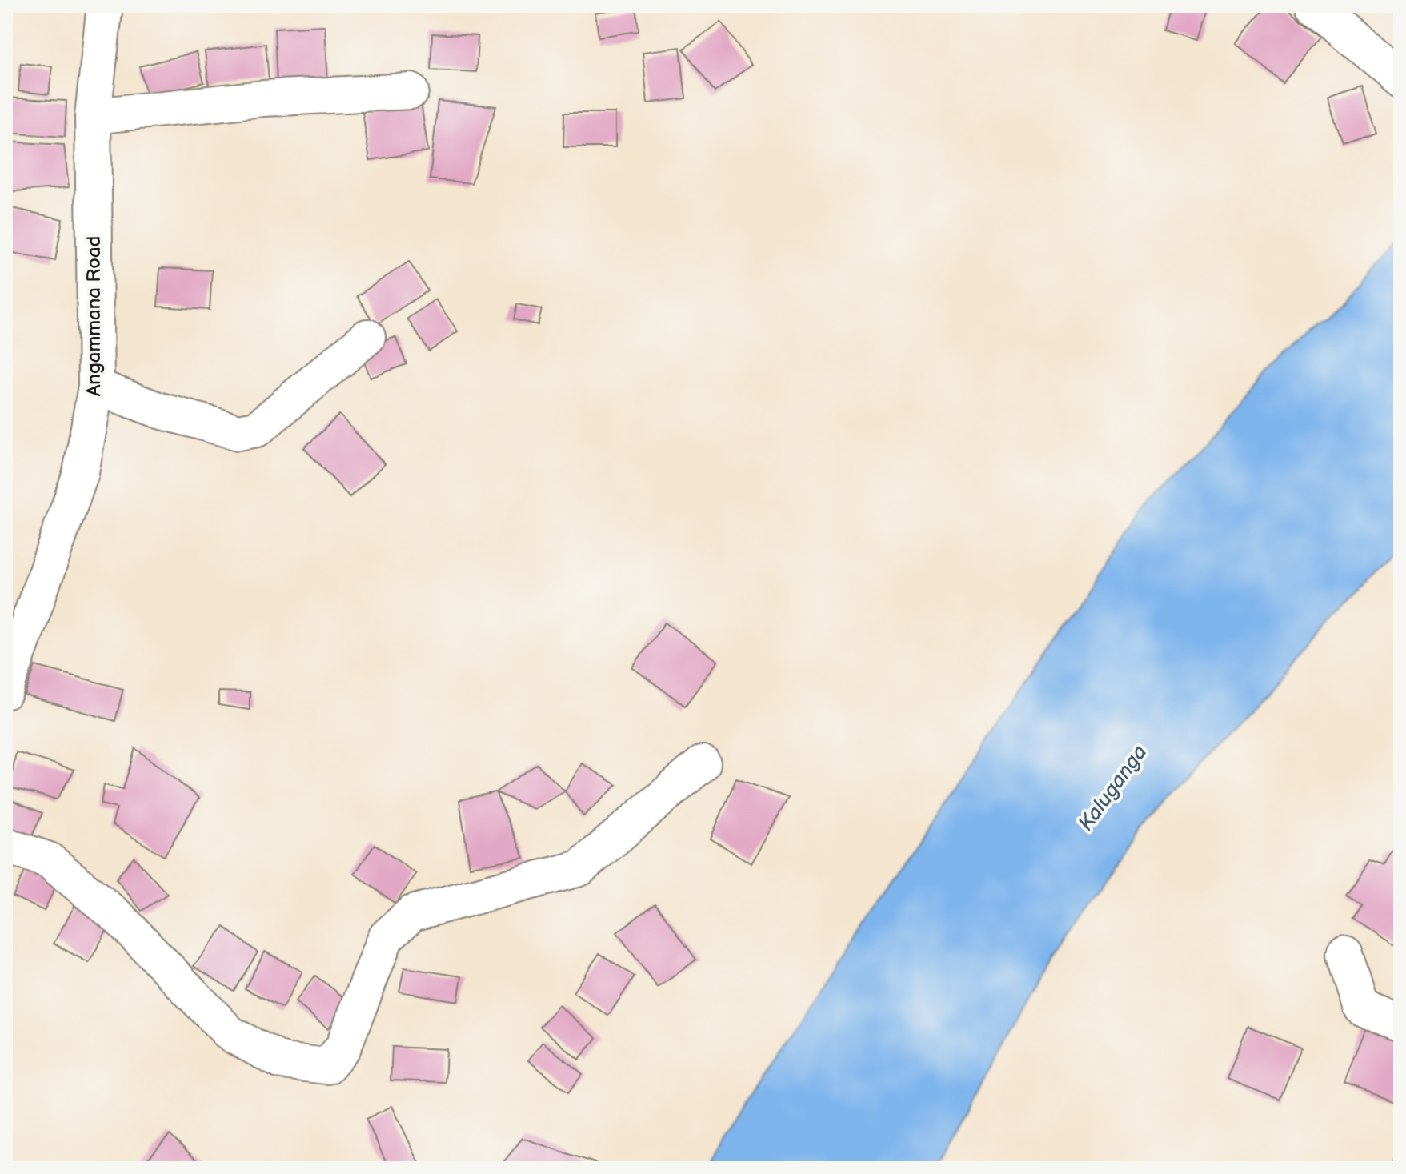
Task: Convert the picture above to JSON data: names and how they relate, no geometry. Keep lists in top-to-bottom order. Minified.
{"streets":{"street":["Angammana Road"]},"water":["Kaluganga"]}
